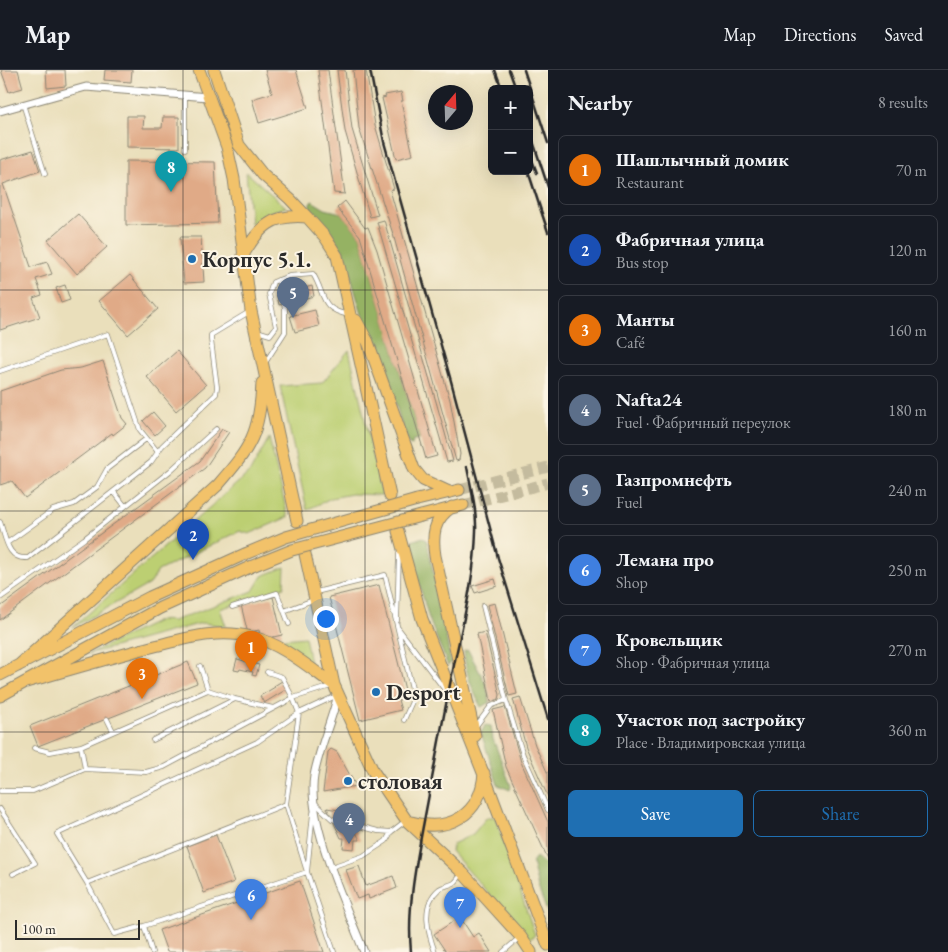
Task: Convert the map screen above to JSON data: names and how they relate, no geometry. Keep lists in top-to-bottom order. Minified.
{"places":["Корпус 5.1.","Desport","столовая"],"scale_bar":"100 m","north":"top","page":{"header":"Map","nav":["Map","Directions","Saved"],"heading":["Nearby","8 results"],"map_buttons":["+","−"],"list":[{"mark":"1","name":"Шашлычный домик","note":"Restaurant","value":"70 m"},{"mark":"2","name":"Фабричная улица","note":"Bus stop","value":"120 m"},{"mark":"3","name":"Манты","note":"Café","value":"160 m"},{"mark":"4","name":"Nafta24","note":"Fuel · Фабричный переулок","value":"180 m"},{"mark":"5","name":"Газпромнефть","note":"Fuel","value":"240 m"},{"mark":"6","name":"Лемана про","note":"Shop","value":"250 m"},{"mark":"7","name":"Кровельщик","note":"Shop · Фабричная улица","value":"270 m"},{"mark":"8","name":"Участок под застройку","note":"Place · Владимировская улица","value":"360 m"}],"pins":["8","5","2","1","3","4","6","7"],"buttons":["Save","Share"],"scale":"100 m"}}
